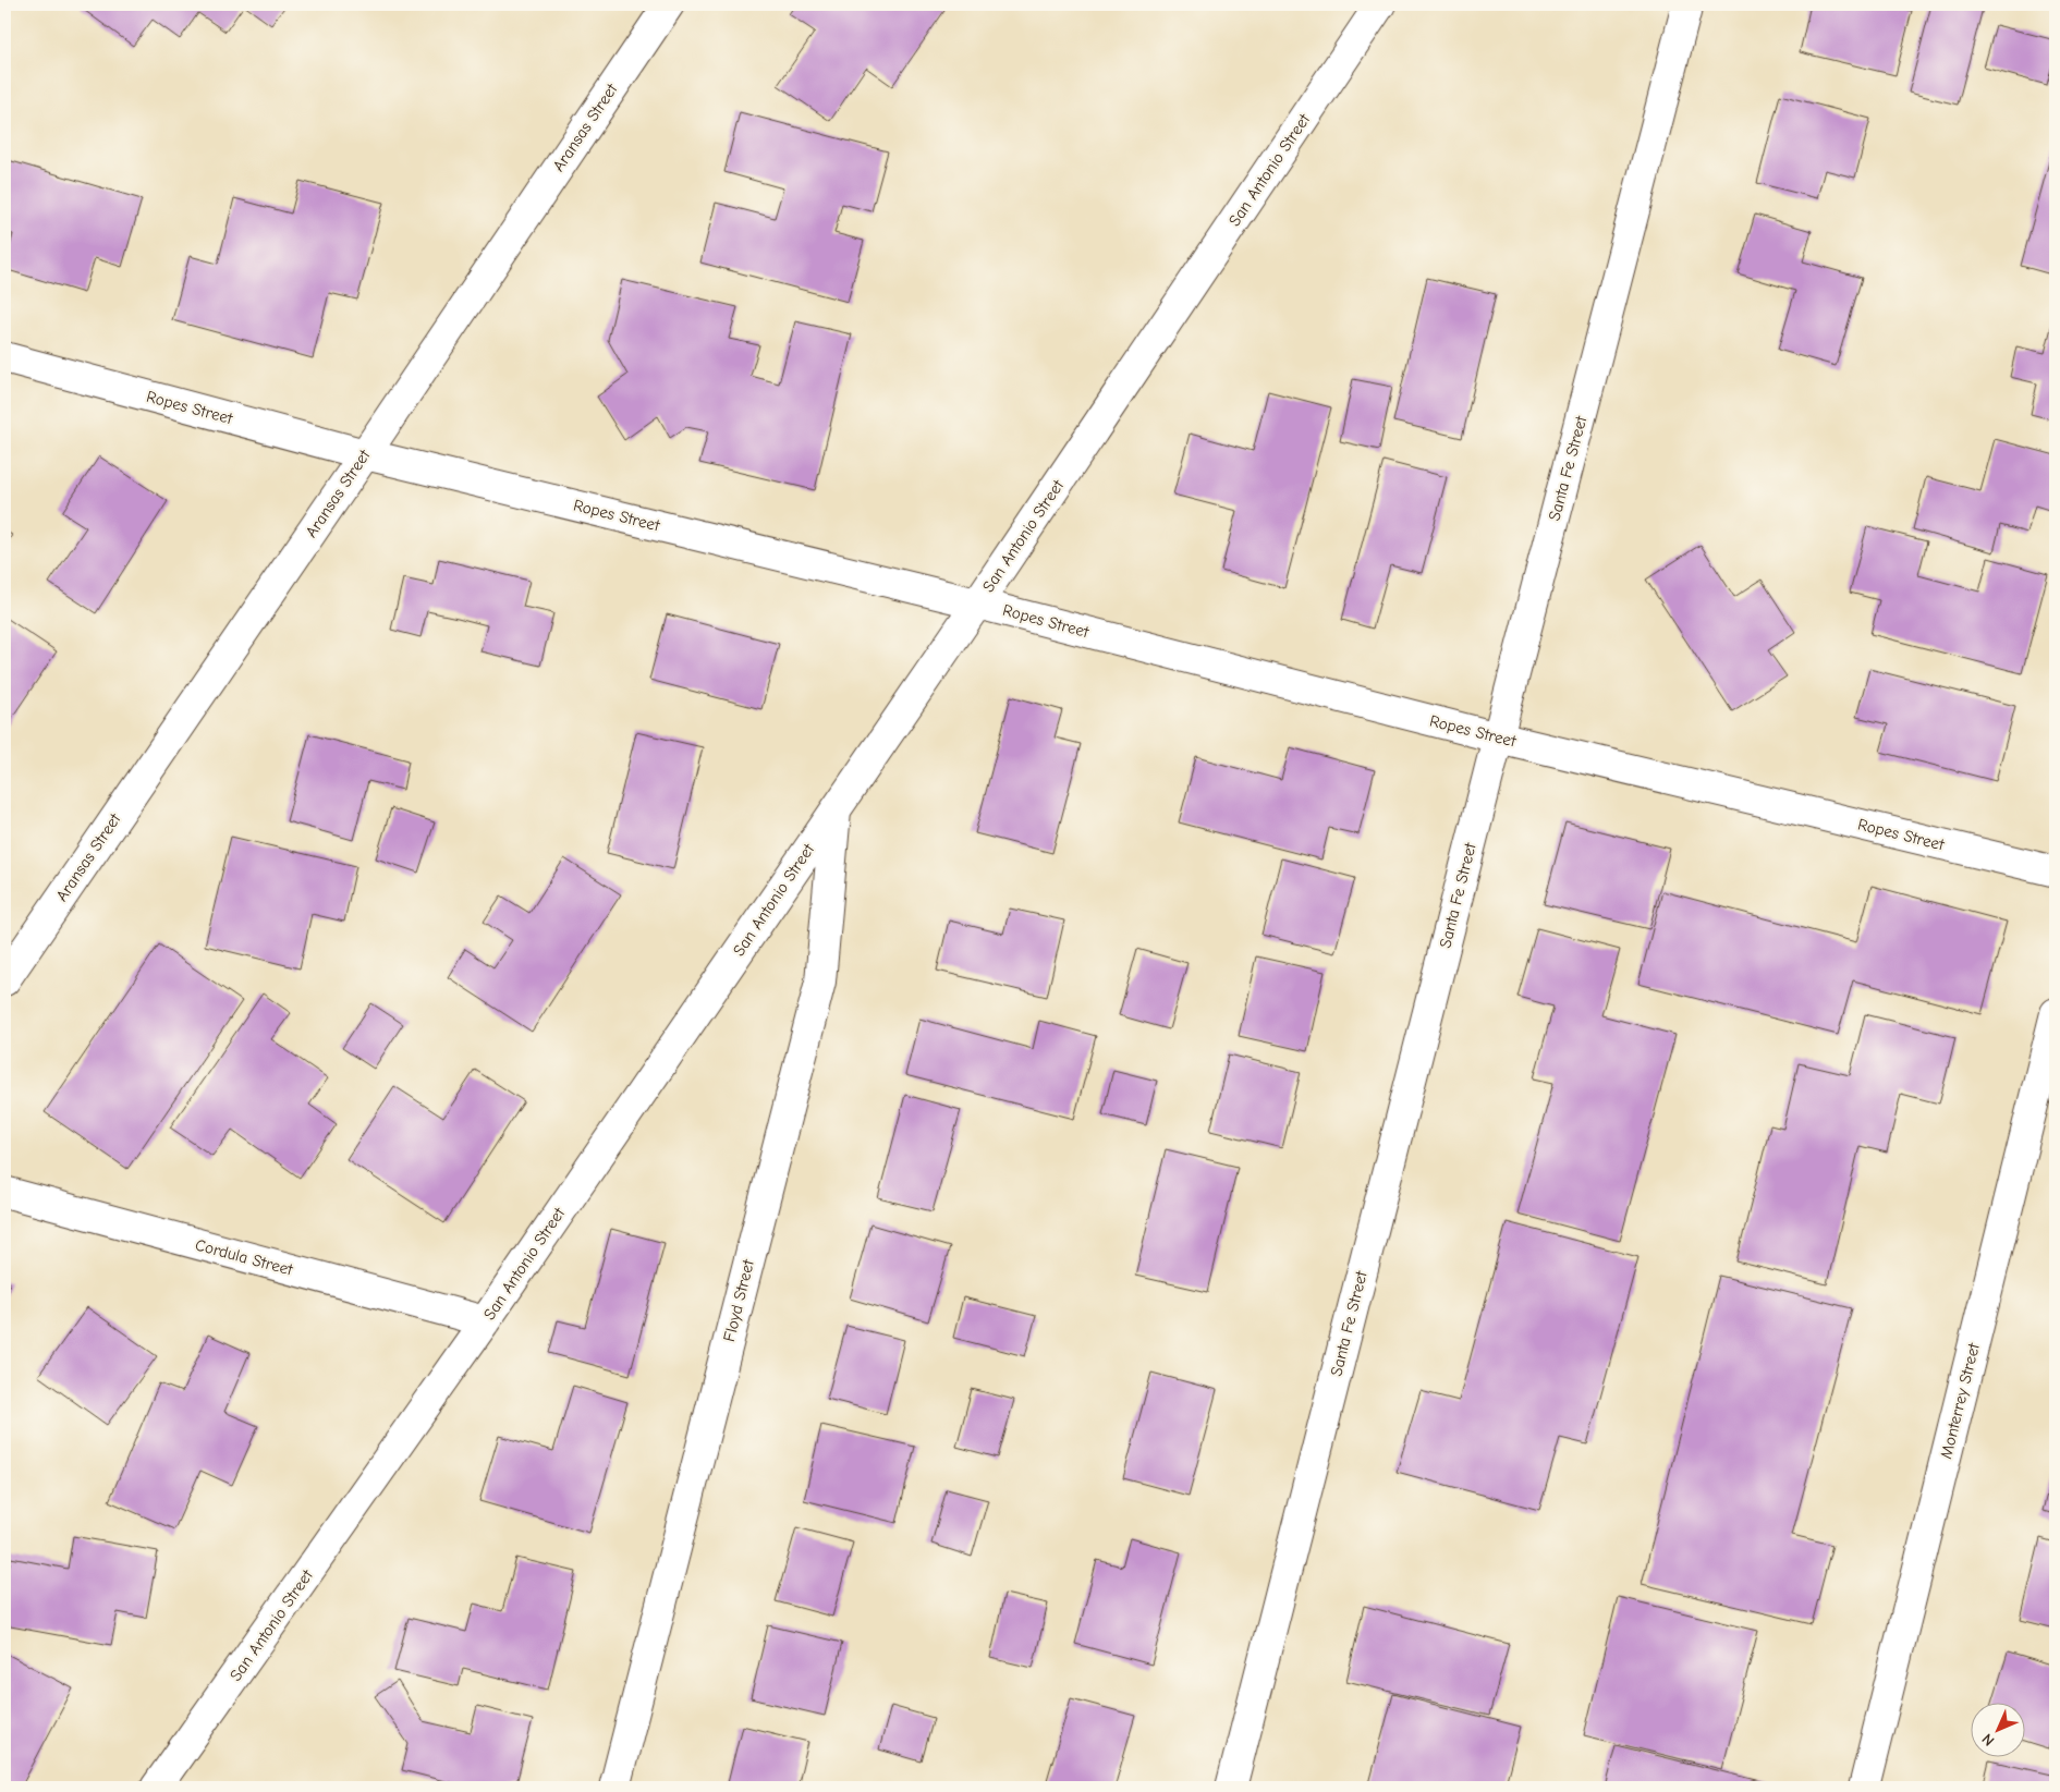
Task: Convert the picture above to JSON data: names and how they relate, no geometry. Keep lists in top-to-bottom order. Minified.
{"streets":{"street":["Aransas Street","San Antonio Street","Ropes Street","Santa Fe Street","Cordula Street","Floyd Street","Monterrey Street"]},"crossings":[["Aransas Street","Ropes Street"],["San Antonio Street","Ropes Street"],["San Antonio Street","Cordula Street"],["San Antonio Street","Floyd Street"],["Ropes Street","Santa Fe Street"]],"north":"bottom left"}
